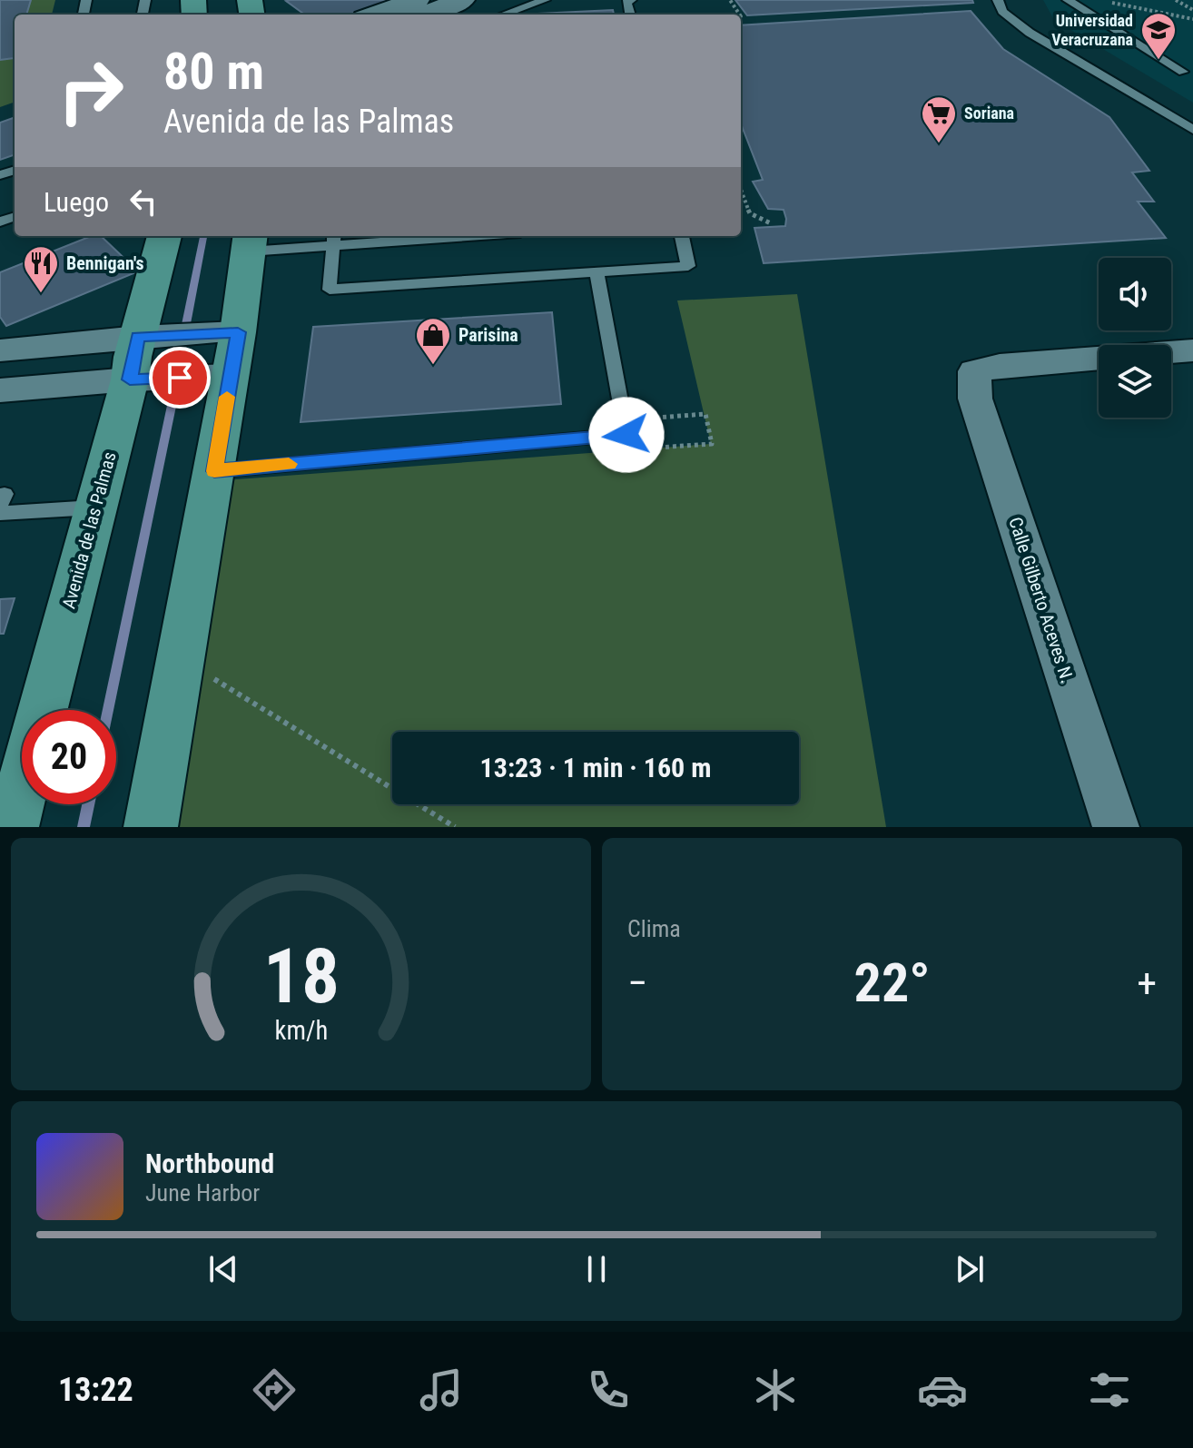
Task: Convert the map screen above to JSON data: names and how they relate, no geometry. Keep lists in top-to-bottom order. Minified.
{"streets":{"main road":["Avenida de las Palmas"],"street":["Calle Gilberto Aceves N."]},"places":{"school or university":["Universidad Veracruzana"],"supermarket":["Soriana"],"restaurant":["Bennigan's"],"shop":["Parisina"]},"page":{"turn":["80 m","Avenida de las Palmas"],"then":"Luego","limit":"20","trip":"13:23 · 1 min · 160 m","tile":"Clima","heat":["−","22°","+"],"song":["Northbound","June Harbor"],"tabs":"13:22","gauge":["18","km/h"]}}
